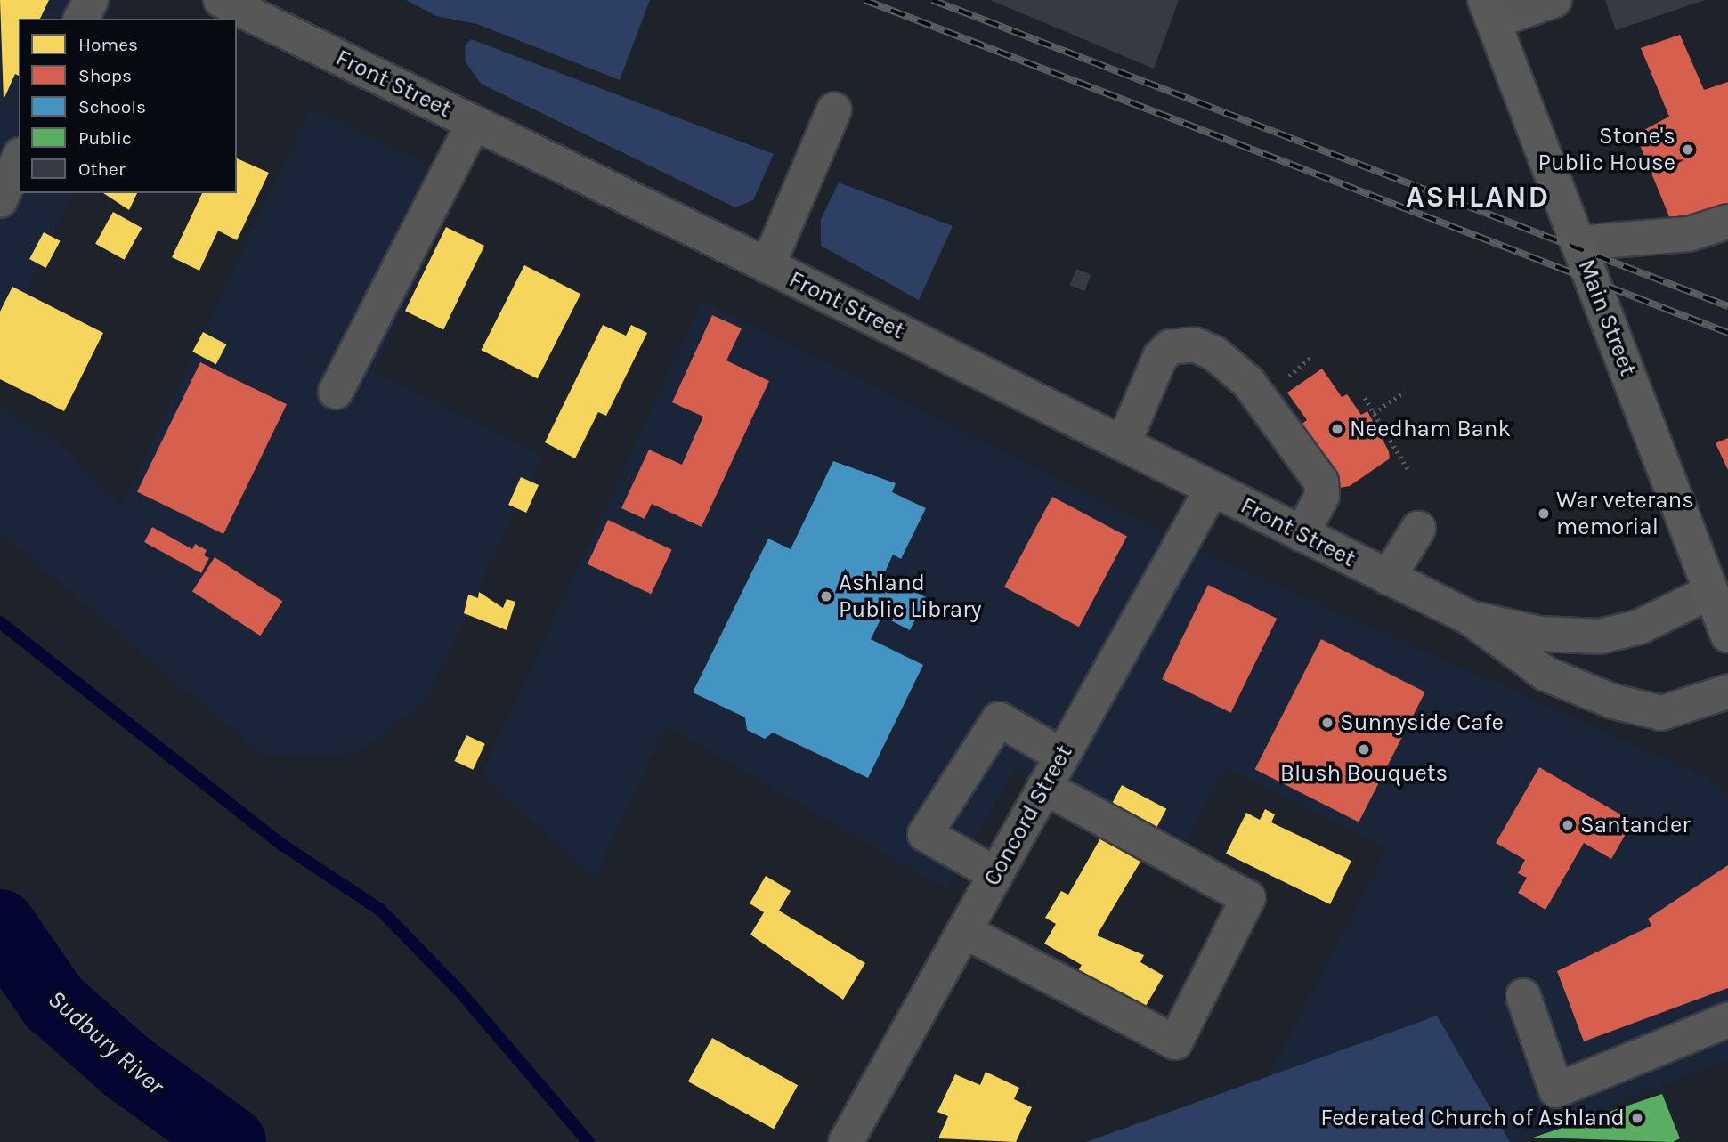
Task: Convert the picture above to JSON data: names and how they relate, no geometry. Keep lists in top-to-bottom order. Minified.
{"streets":{"main road":["Main Street"],"street":["Front Street","Concord Street"]},"crossings":[["Front Street","Main Street"],["Front Street","Concord Street"]],"districts":["ASHLAND"],"water":["Sudbury River"],"places":["Stone's Public House","Needham Bank","War veterans memorial","Ashland Public Library","Sunnyside Cafe","Blush Bouquets","Santander","Federated Church of Ashland"],"legend":["Homes","Shops","Schools","Public","Other"]}
